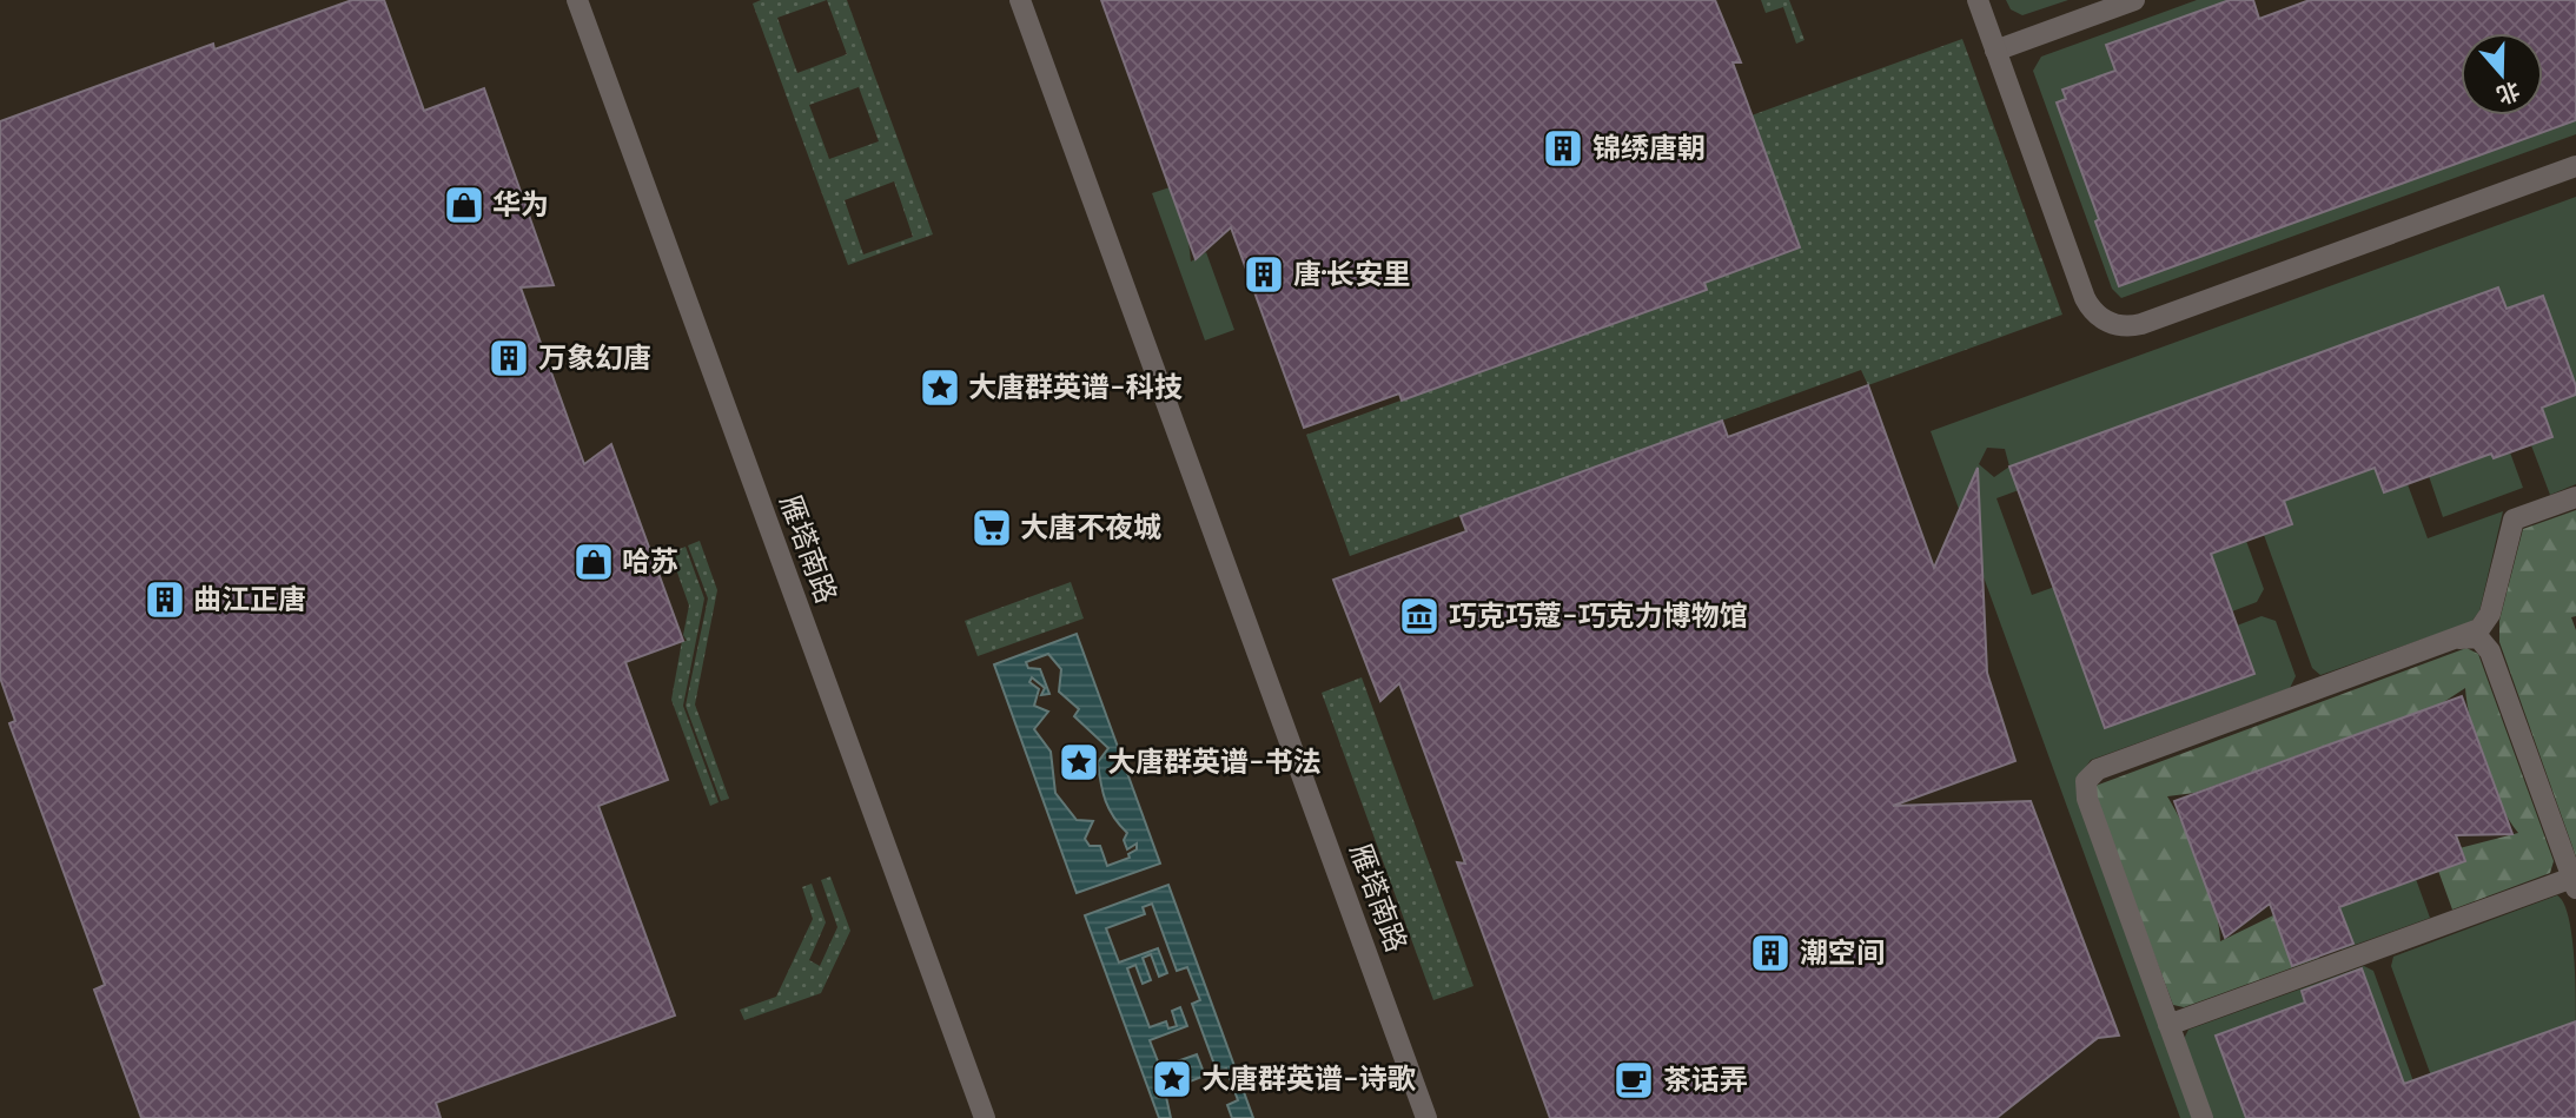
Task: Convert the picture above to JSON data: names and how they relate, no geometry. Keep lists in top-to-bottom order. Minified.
{"streets":{"street":["雁塔南路"]},"places":{"building":["锦绣唐朝","唐·长安里","万象幻唐","曲江正唐","潮空间"],"shop":["华为","哈苏"],"place":["大唐群英谱-科技","大唐群英谱-书法","大唐群英谱-诗歌"],"supermarket":["大唐不夜城"],"museum":["巧克巧蔻-巧克力博物馆"],"cafe":["茶话弄"]},"north":"bottom"}
